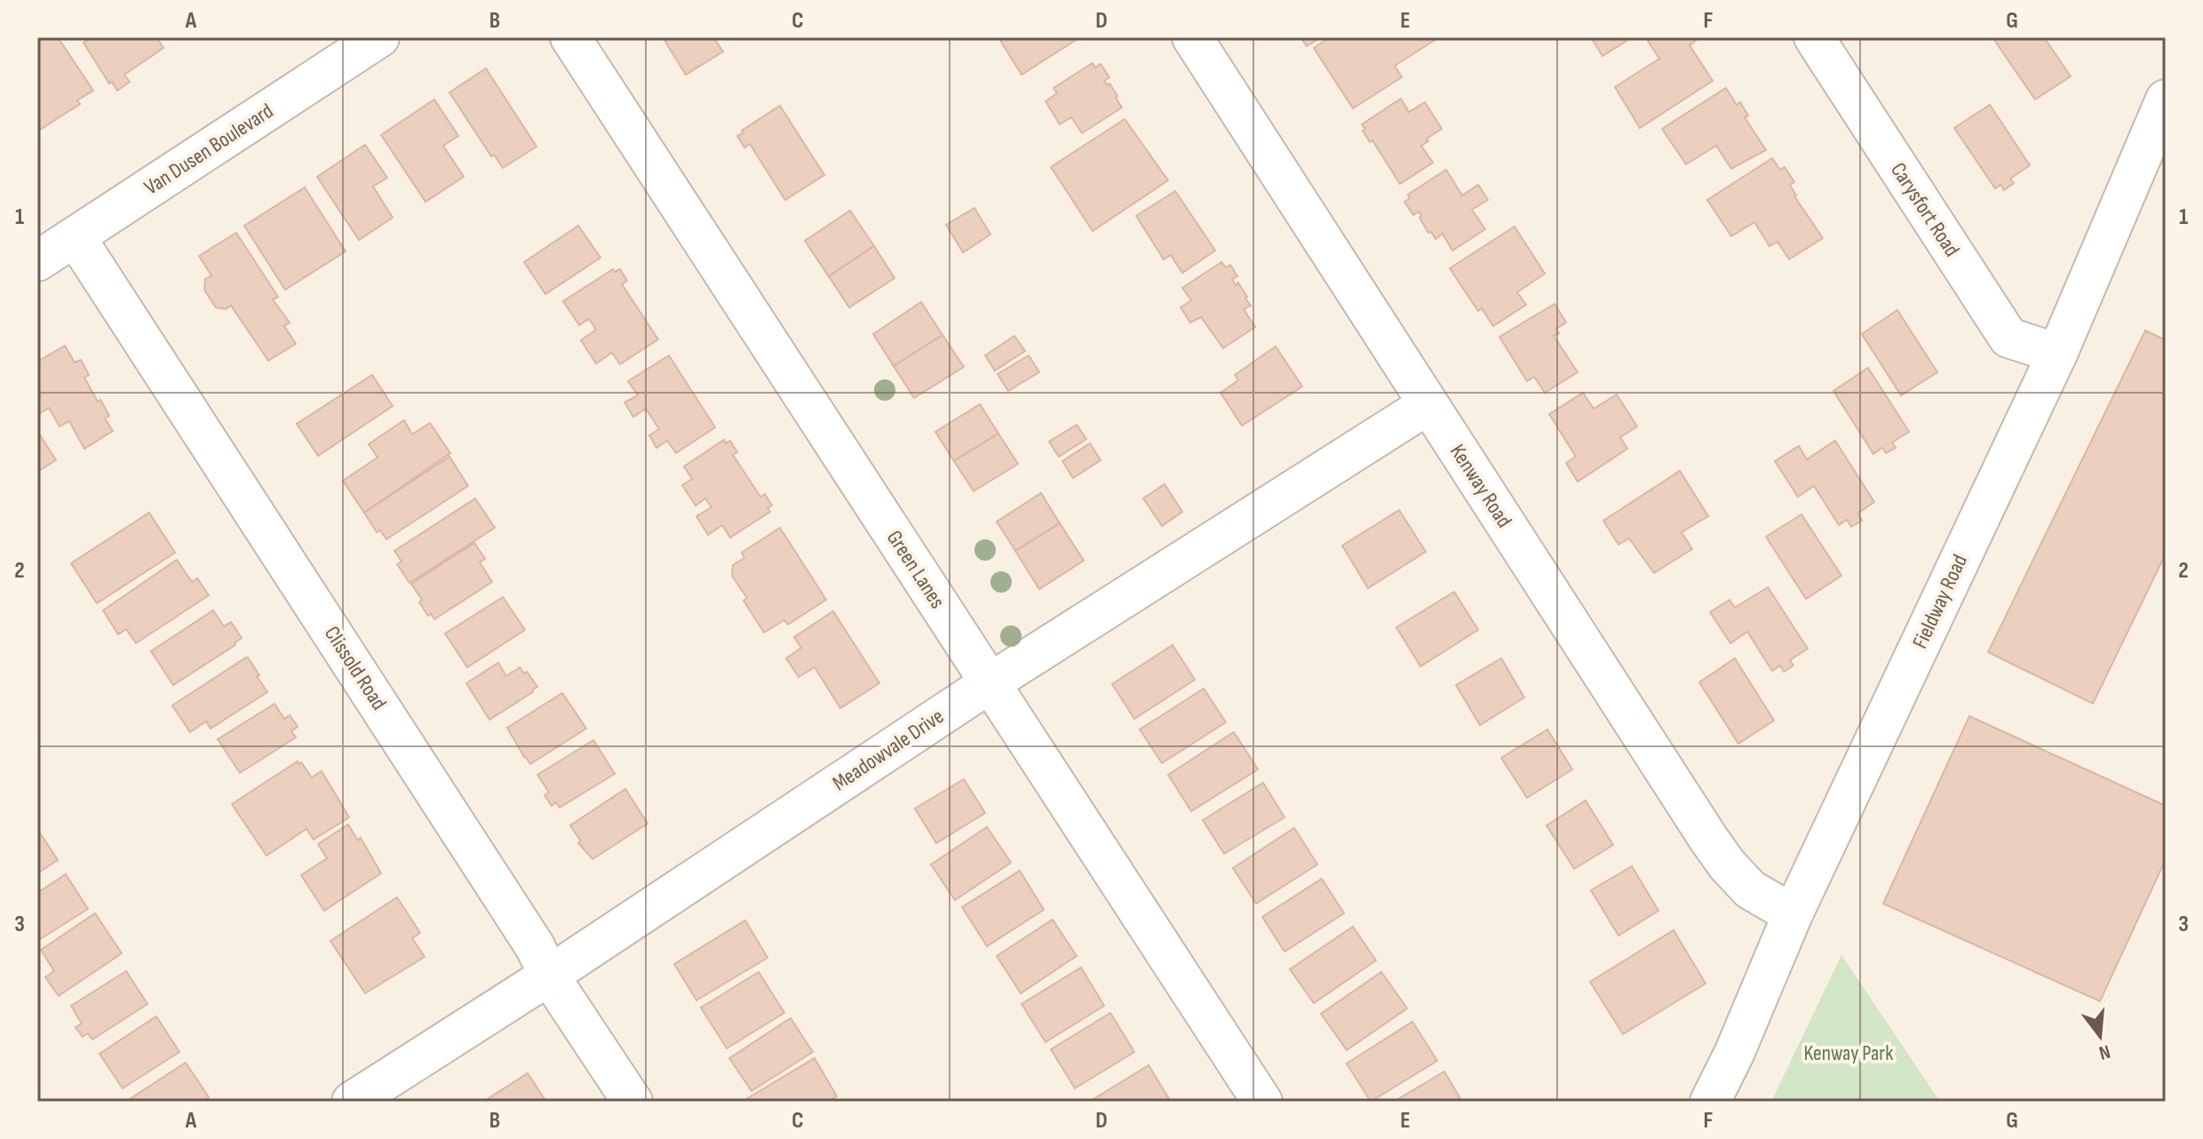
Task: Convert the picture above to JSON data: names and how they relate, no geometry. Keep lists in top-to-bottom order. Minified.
{"streets":{"street":["Van Dusen Boulevard","Carysfort Road","Kenway Road","Green Lanes","Fieldway Road","Clissold Road","Meadowvale Drive"]},"crossings":[["Van Dusen Boulevard","Clissold Road"],["Carysfort Road","Fieldway Road"],["Kenway Road","Fieldway Road"],["Kenway Road","Meadowvale Drive"],["Green Lanes","Meadowvale Drive"],["Clissold Road","Meadowvale Drive"]],"parks":["Kenway Park"],"north":"bottom","grid":{"columns":["A","B","C","D","E","F","G"],"rows":["1","2","3"]}}
